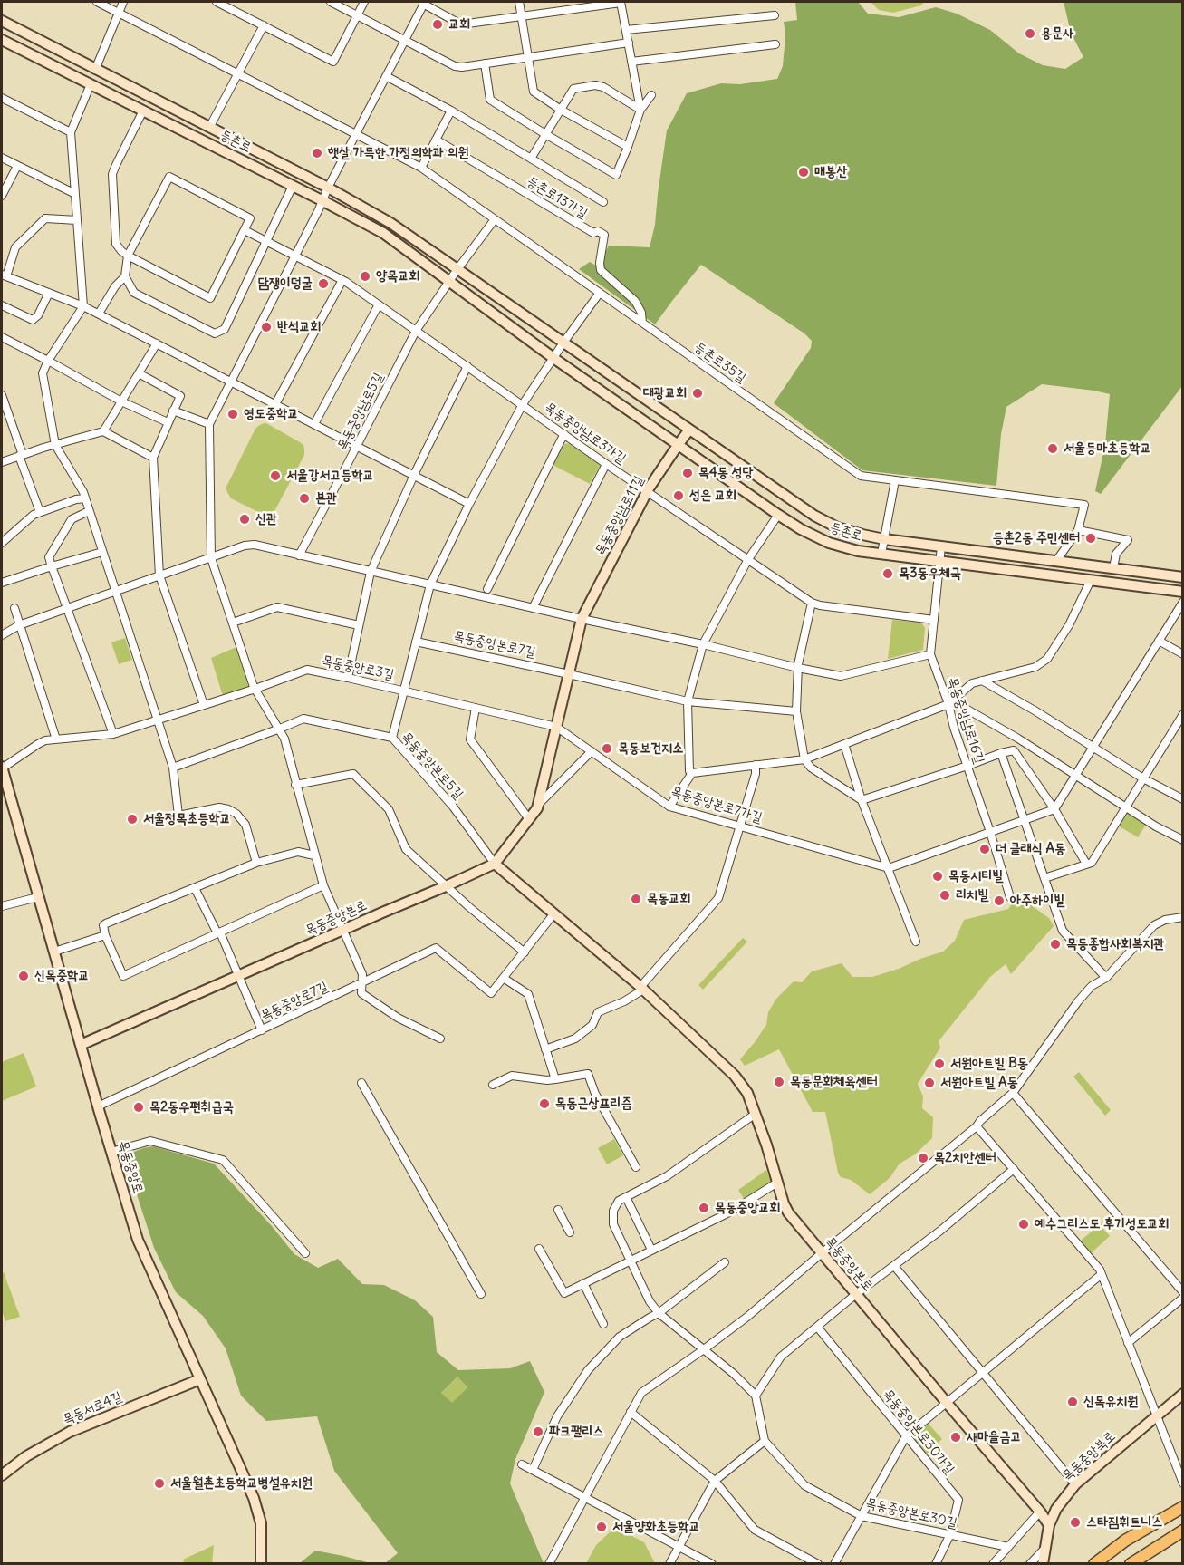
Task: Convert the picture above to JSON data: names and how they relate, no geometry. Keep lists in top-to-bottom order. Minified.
{"streets":{"main road":["등촌로","목동중앙남로11길","목동중앙본로","목동중앙로","목동서로4길","목동중앙북로"],"street":["등촌로13가길","등촌로35길","목동중앙남로5길","목동중앙남로3가길","목동중앙본로7길","목동중앙로3길","목동중앙남로16길","목동중앙본로5길","목동중앙본로7가길","목동중앙로7길","목동중앙본로30가길","목동중앙본로30길"]},"crossings":[["등촌로","등촌로35길"],["등촌로","목동중앙남로5길"],["등촌로","목동중앙남로11길"],["등촌로","목동중앙남로16길"],["등촌로13가길","등촌로35길"],["목동중앙남로5길","목동중앙남로3가길"],["목동중앙남로3가길","목동중앙남로11길"],["목동중앙남로3가길","목동중앙남로16길"],["목동중앙로3길","목동중앙본로7가길"],["목동중앙로3길","목동중앙로"],["목동중앙본로5길","목동중앙본로"],["목동중앙본로","목동중앙로"],["목동중앙본로","목동중앙북로"],["목동중앙로7길","목동중앙로"],["목동중앙로","목동서로4길"],["목동중앙본로30가길","목동중앙본로30길"]],"places":["교회","용문사","햇살 가득한 가정의학과 의원","매봉산","양목교회","담쟁이덩굴","반석교회","대광교회","영도중학교","서울등마초등학교","목4동 성당","서울강서고등학교","성은 교회","본관","신관","등촌2동 주민센터","목3동우체국","목동보건지소","서울정목초등학교","더 클래식 A동","목동시티빌","리치빌","목동교회","아주하이빌","목동종합사회복지관","신목중학교","서원아트빌 B동","목동문화체육센터","서원아트빌 A동","목동근상프리즘","목2동우편취급국","목2치안센터","목동중앙교회","예수그리스도 후기성도교회","신목유치원","파크팰리스","새마을금고","서울월촌초등학교병설유치원","스타짐휘트니스","서울양화초등학교"]}
